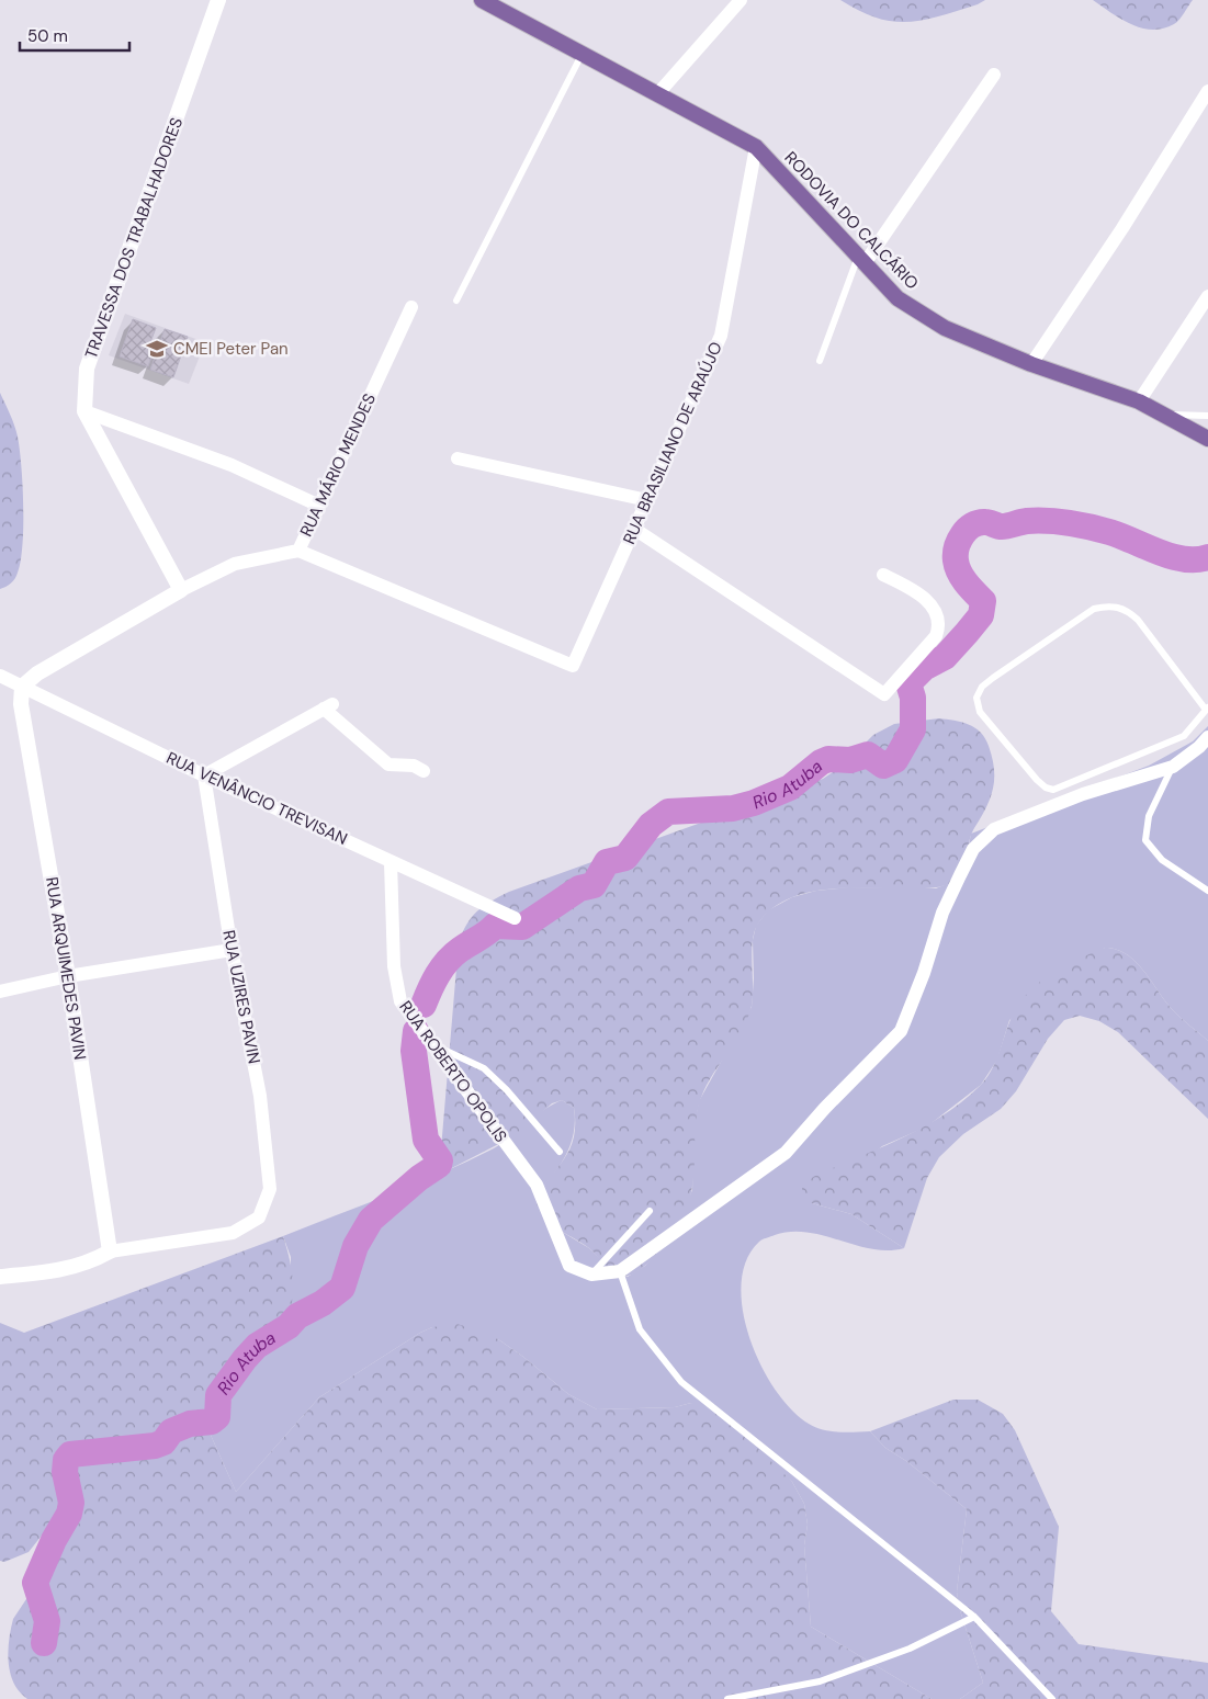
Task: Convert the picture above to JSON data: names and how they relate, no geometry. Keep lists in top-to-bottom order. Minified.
{"streets":{"main road":["RODOVIA DO CALCÁRIO"],"street":["TRAVESSA DOS TRABALHADORES","RUA BRASILIANO DE ARAÚJO","RUA MÁRIO MENDES","RUA VENÂNCIO TREVISAN","RUA ARQUIMEDES PAVIN","RUA UZIRES PAVIN","RUA ROBERTO OPOLIS"]},"crossings":[["RODOVIA DO CALCÁRIO","RUA BRASILIANO DE ARAÚJO"],["RUA BRASILIANO DE ARAÚJO","RUA MÁRIO MENDES"],["RUA MÁRIO MENDES","RUA VENÂNCIO TREVISAN"],["RUA MÁRIO MENDES","RUA ARQUIMEDES PAVIN"],["RUA VENÂNCIO TREVISAN","RUA ARQUIMEDES PAVIN"],["RUA VENÂNCIO TREVISAN","RUA UZIRES PAVIN"],["RUA VENÂNCIO TREVISAN","RUA ROBERTO OPOLIS"],["RUA ARQUIMEDES PAVIN","RUA UZIRES PAVIN"]],"water":["Rio Atuba"],"places":{"school or university":["CMEI Peter Pan"]},"scale_bar":"50 m"}
